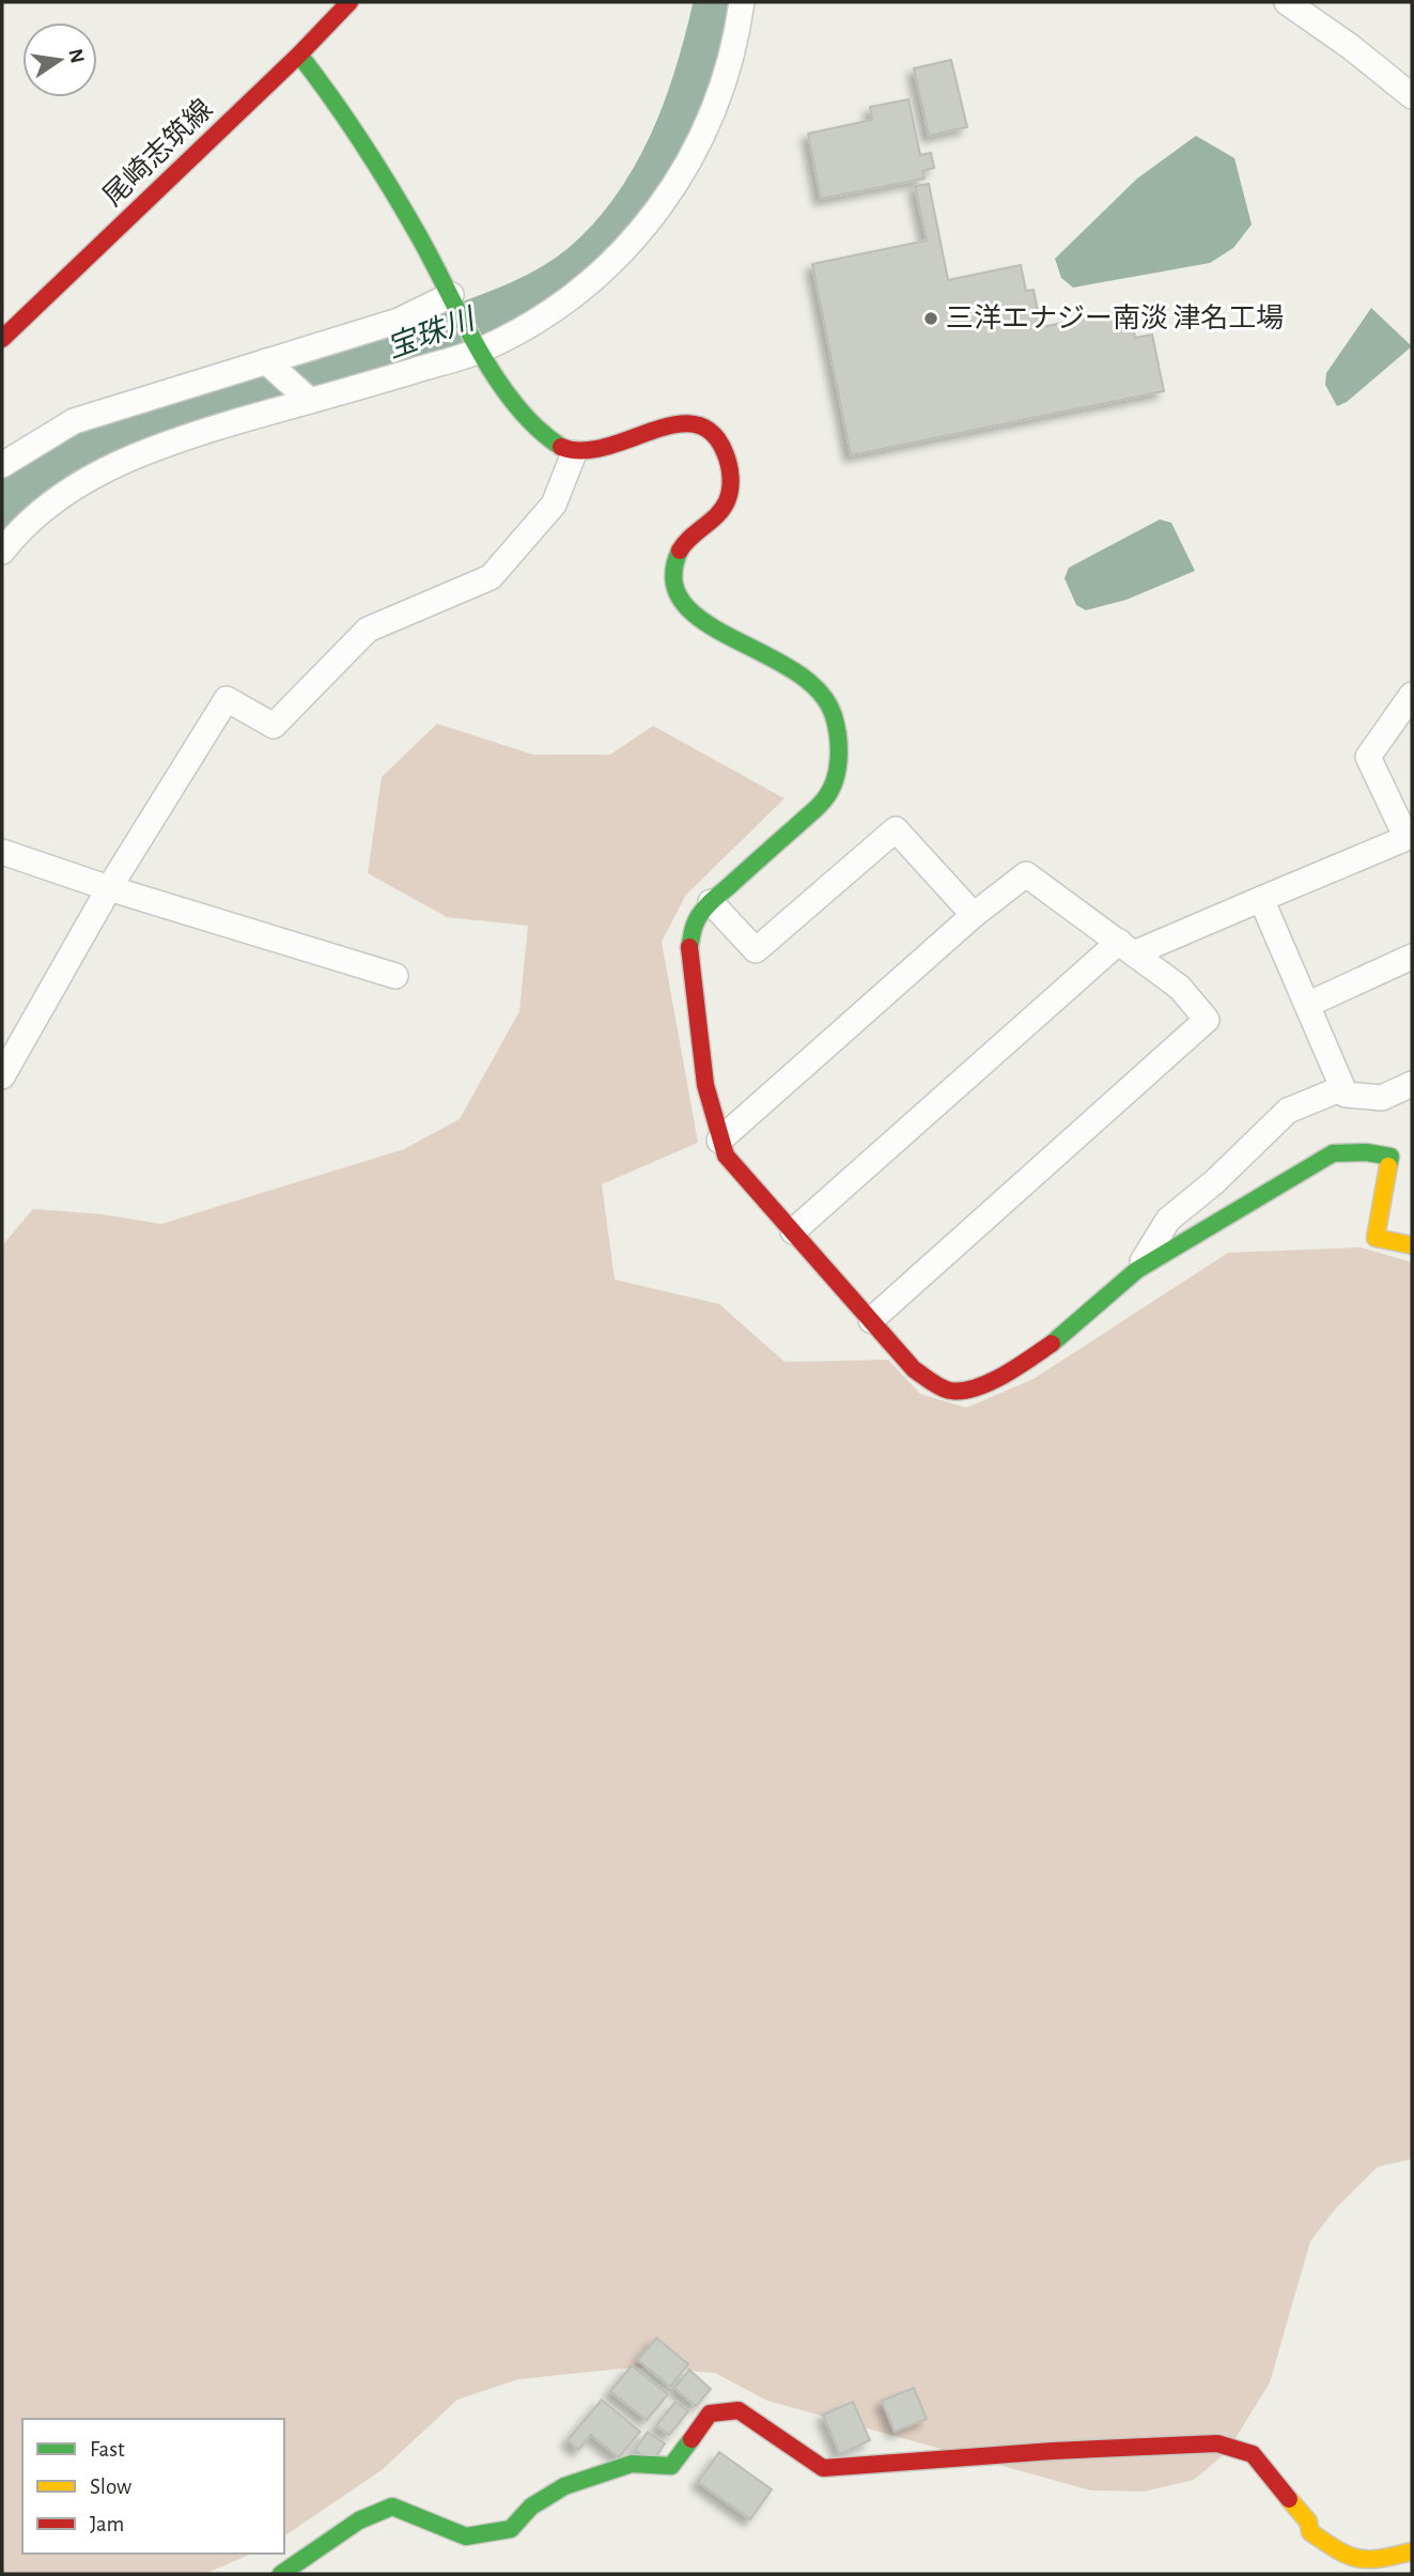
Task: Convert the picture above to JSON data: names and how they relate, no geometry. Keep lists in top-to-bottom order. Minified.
{"streets":{"street":["尾崎志筑線"]},"water":["宝珠川"],"places":["三洋エナジー南淡 津名工場"],"legend":["Fast","Slow","Jam"],"north":"right"}
